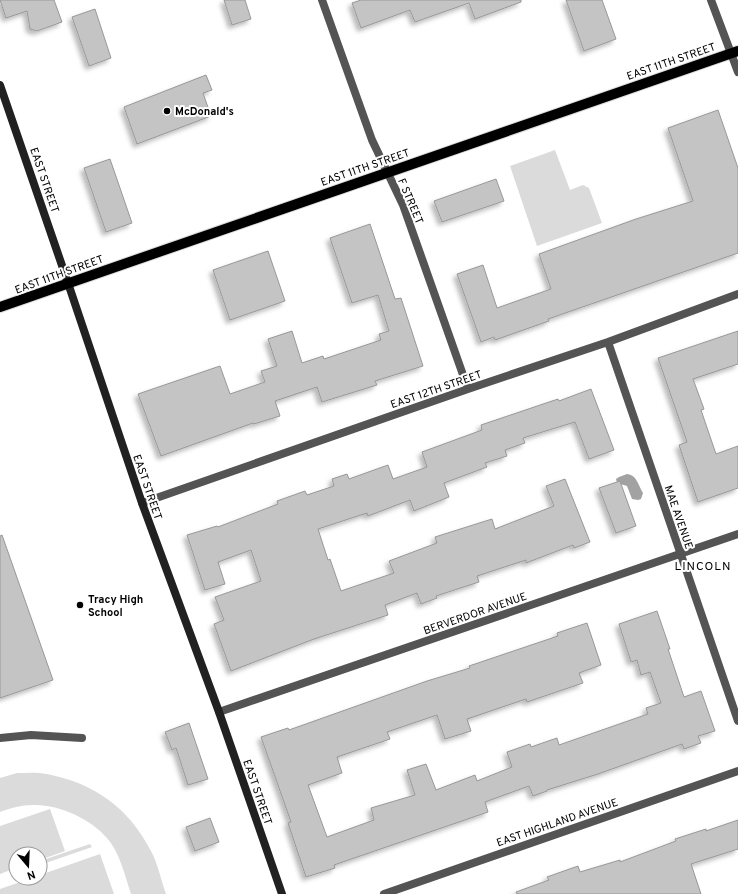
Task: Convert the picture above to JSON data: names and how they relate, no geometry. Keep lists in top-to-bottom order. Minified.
{"streets":{"main road":["EAST 11TH STREET"],"street":["EAST STREET","F STREET","EAST 12TH STREET","MAE AVENUE","BERVERDOR AVENUE","EAST HIGHLAND AVENUE"]},"crossings":[["EAST 11TH STREET","EAST STREET"],["EAST 11TH STREET","F STREET"],["EAST STREET","EAST 12TH STREET"],["EAST STREET","BERVERDOR AVENUE"],["F STREET","EAST 12TH STREET"],["EAST 12TH STREET","MAE AVENUE"],["MAE AVENUE","BERVERDOR AVENUE"]],"districts":["LINCOLN"],"places":["McDonald's","Tracy High School"],"north":"bottom"}
